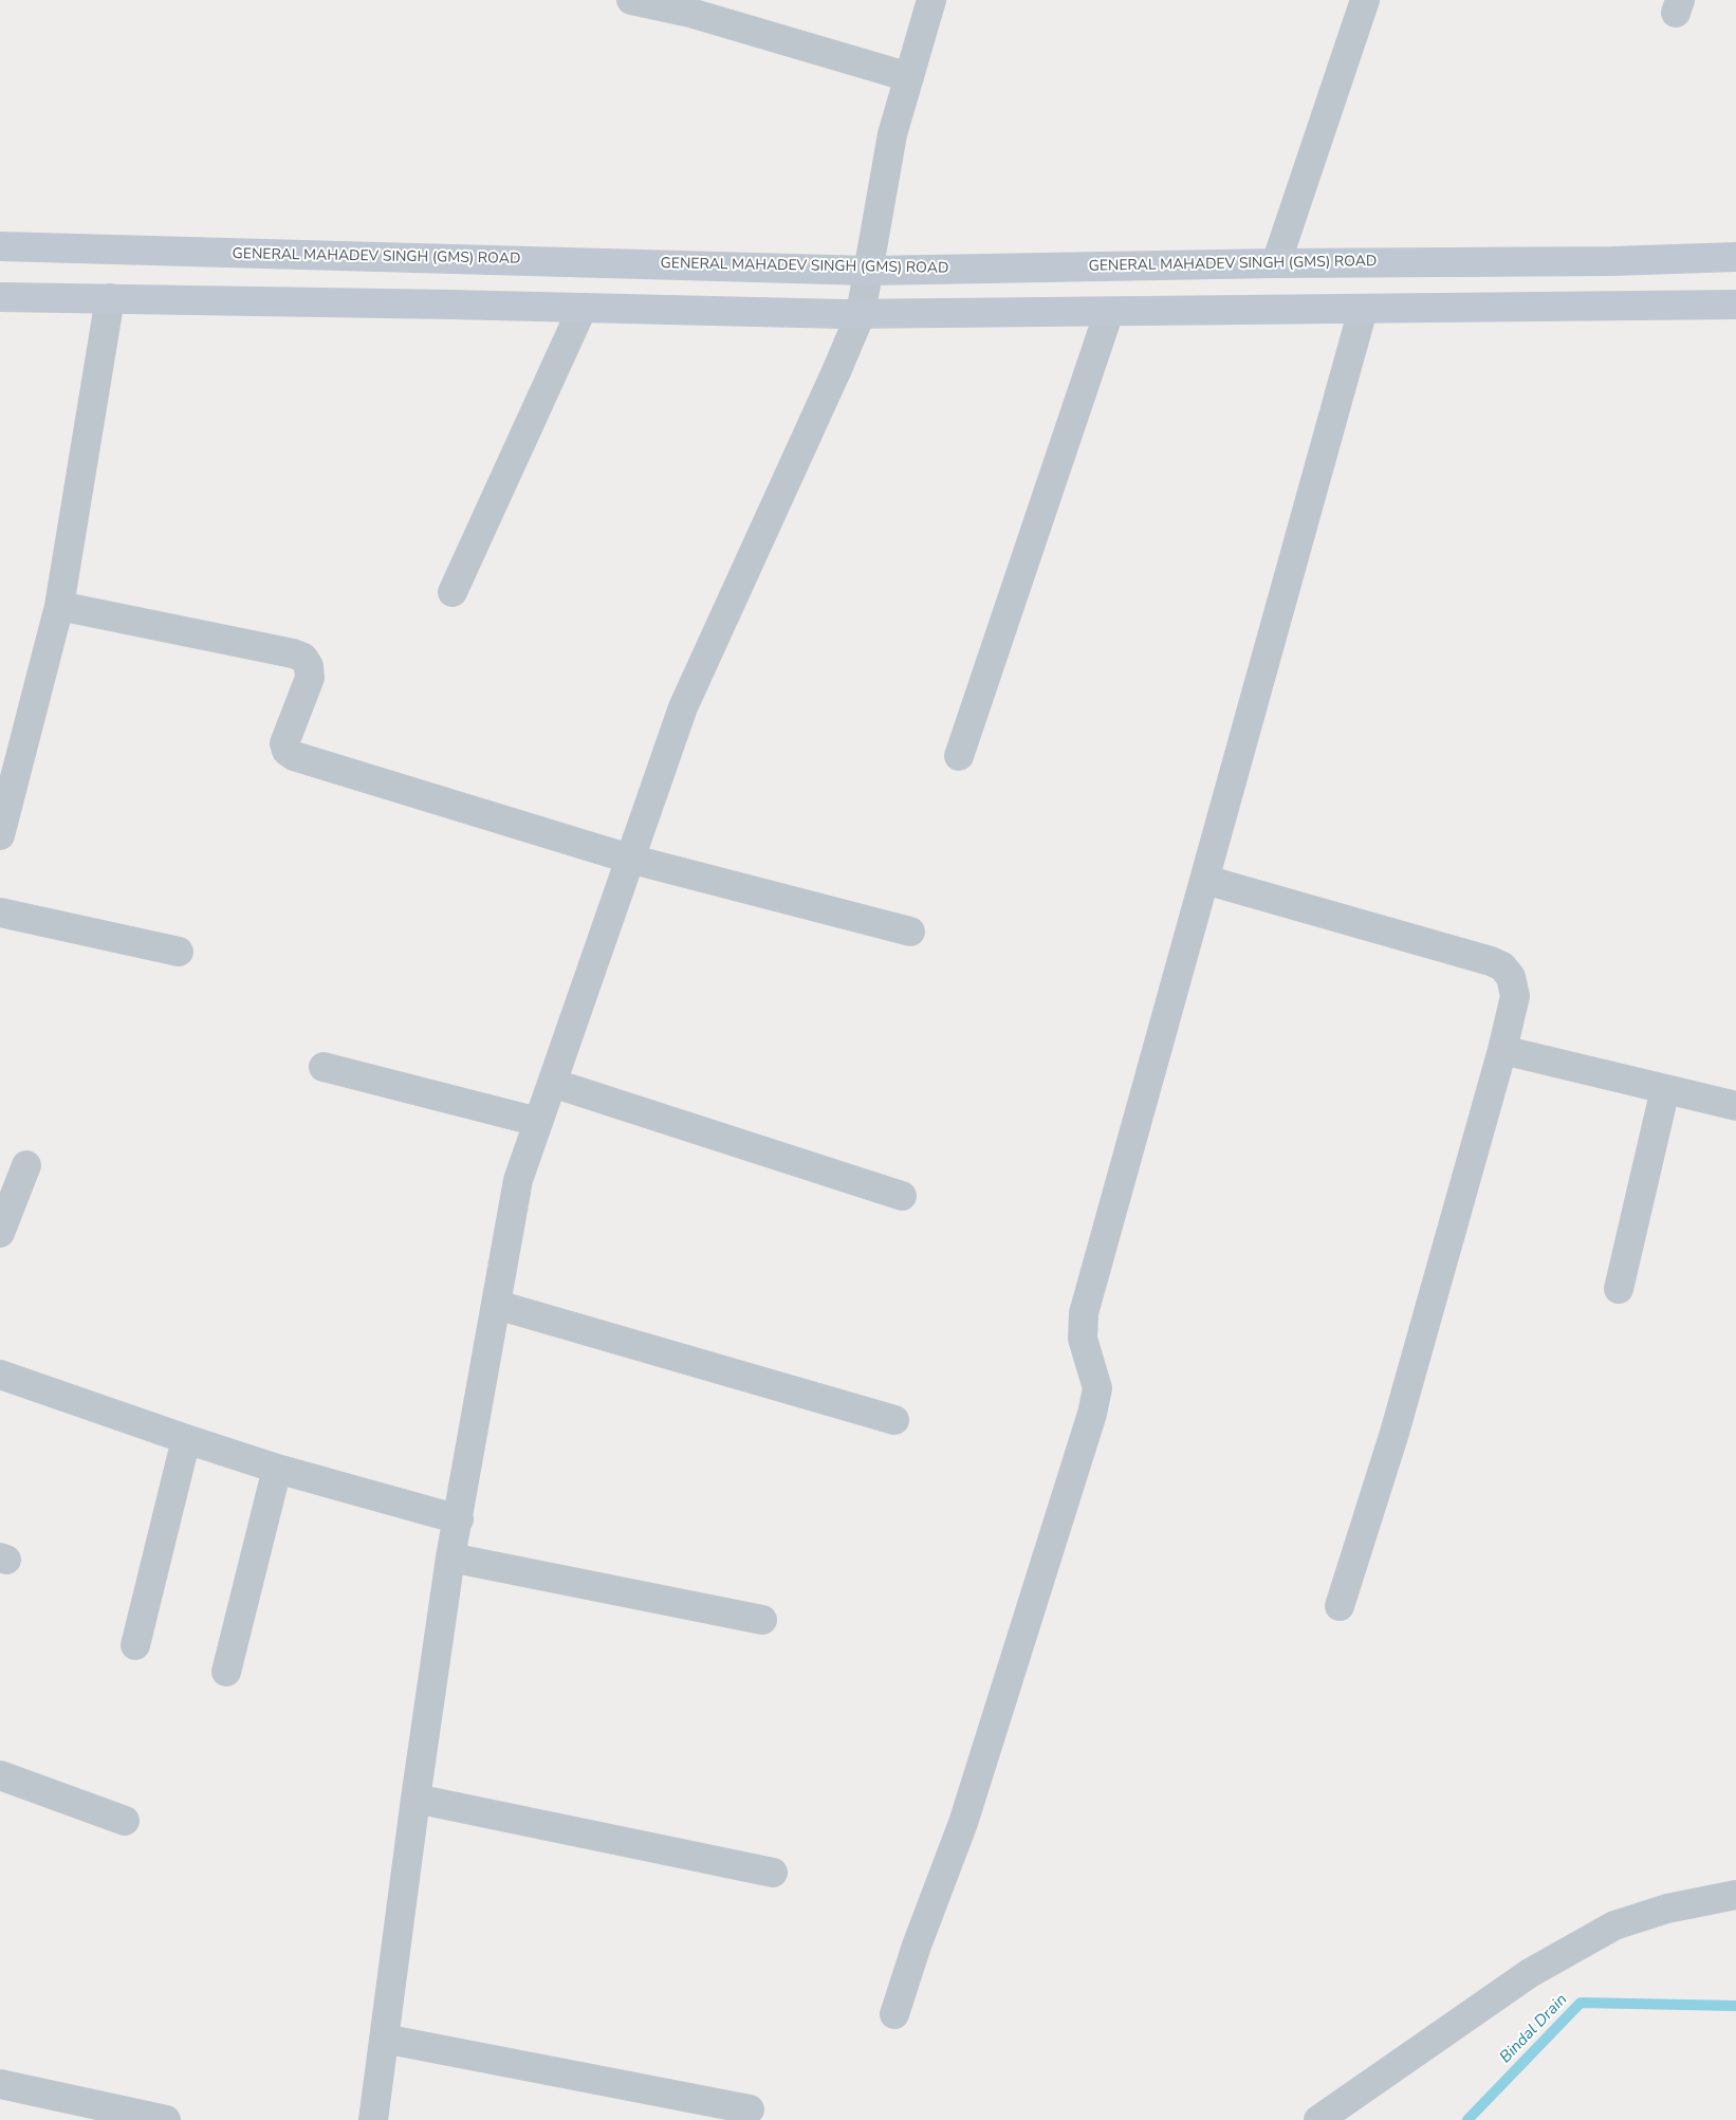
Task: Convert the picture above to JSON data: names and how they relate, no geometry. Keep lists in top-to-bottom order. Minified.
{"streets":{"street":["GENERAL MAHADEV SINGH (GMS) ROAD"]},"water":["Bindal Drain"]}
